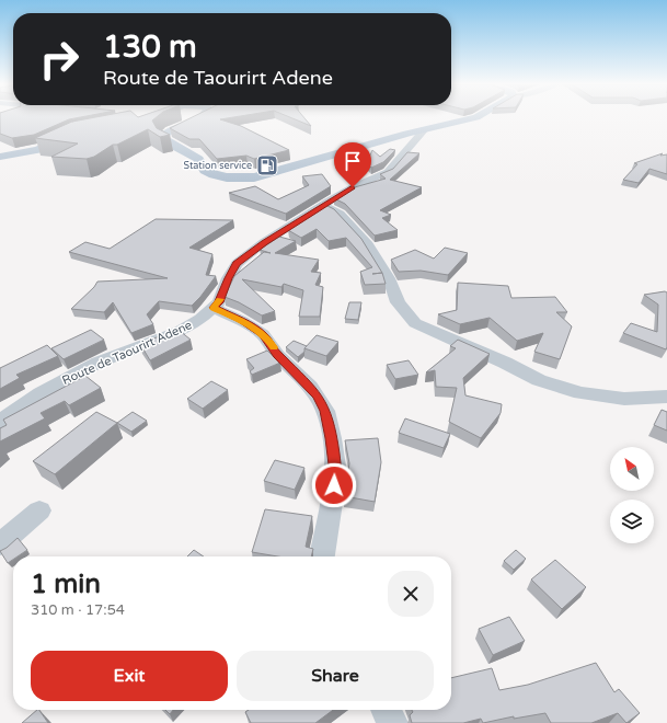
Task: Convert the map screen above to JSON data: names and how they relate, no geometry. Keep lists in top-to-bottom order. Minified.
{"streets":{"street":["Route de Taourirt Adene"]},"places":{"fuel station":["Station service"]},"north":"top left","page":{"turn":["130 m","Route de Taourirt Adene"],"heading":["1 min","310 m · 17:54"],"buttons":["Exit","Share"]}}
